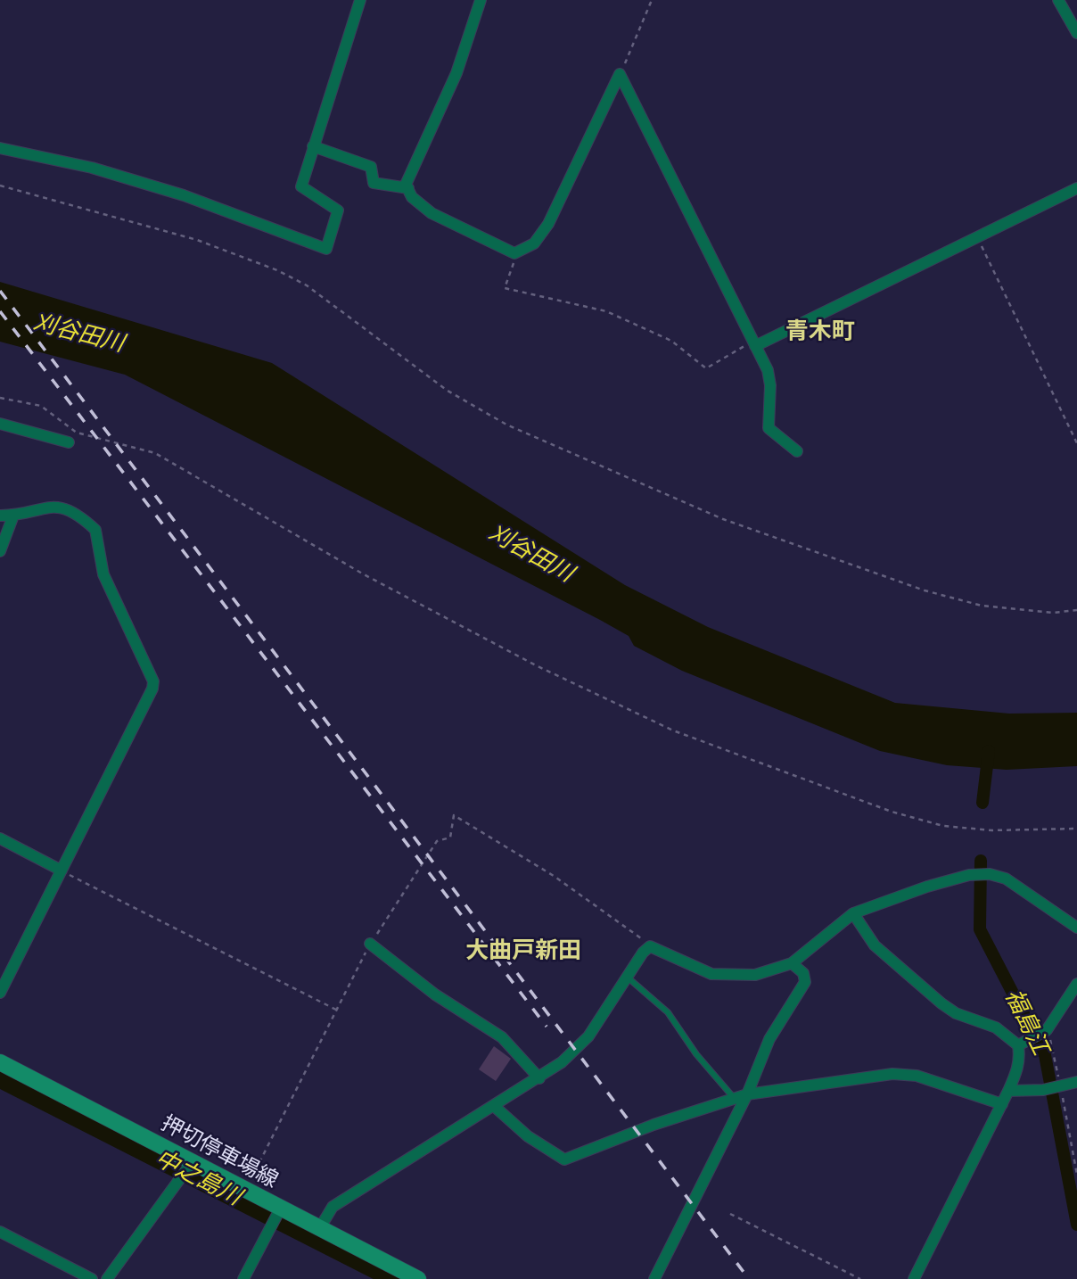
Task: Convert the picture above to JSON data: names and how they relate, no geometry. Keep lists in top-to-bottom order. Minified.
{"streets":{"main road":["押切停車場線"]},"districts":["青木町","大曲戸新田"],"water":["刈谷田川","福島江","中之島川"]}
